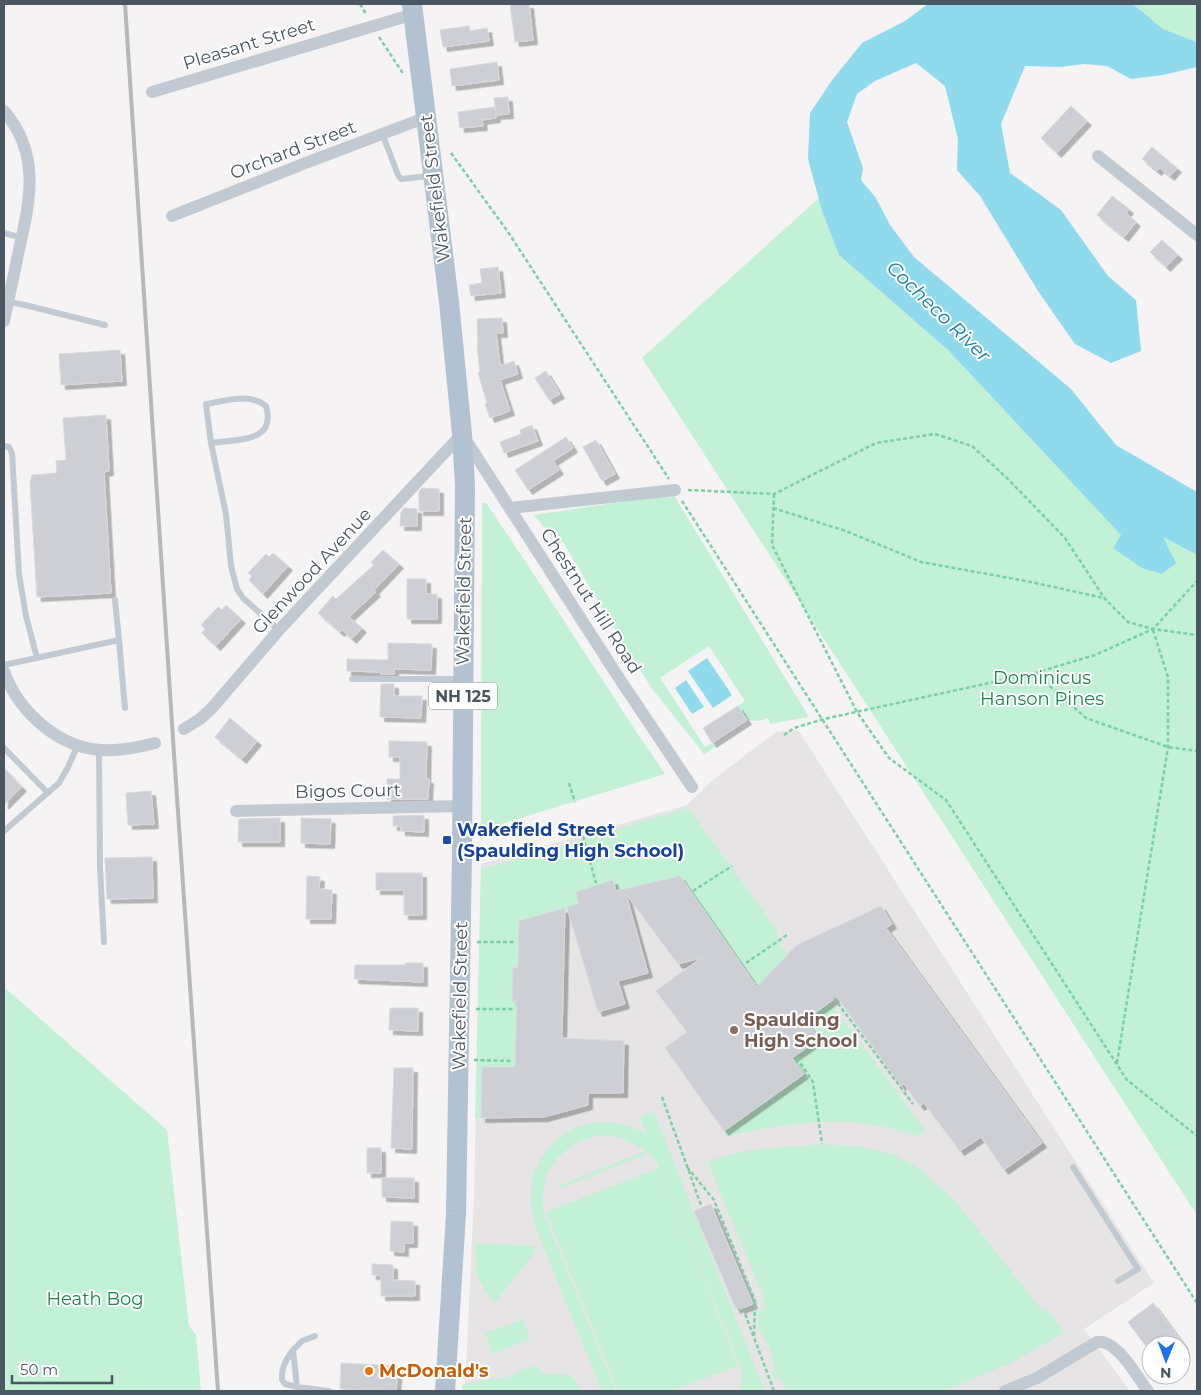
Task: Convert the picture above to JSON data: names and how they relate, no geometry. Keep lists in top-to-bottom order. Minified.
{"streets":{"main road":["Wakefield Street","NH 125"],"street":["Pleasant Street","Orchard Street","Glenwood Avenue","Chestnut Hill Road","Bigos Court"]},"crossings":[["Pleasant Street","Wakefield Street"],["Orchard Street","Wakefield Street"],["Wakefield Street","Glenwood Avenue"],["Wakefield Street","Chestnut Hill Road"],["Wakefield Street","Bigos Court"],["Glenwood Avenue","Chestnut Hill Road"]],"water":["Cocheco River"],"parks":["Dominicus Hanson Pines","Heath Bog"],"places":{"transit":["Wakefield Street (Spaulding High School)"],"other":["Spaulding High School","McDonald's"]},"scale_bar":"50 m","north":"bottom"}
